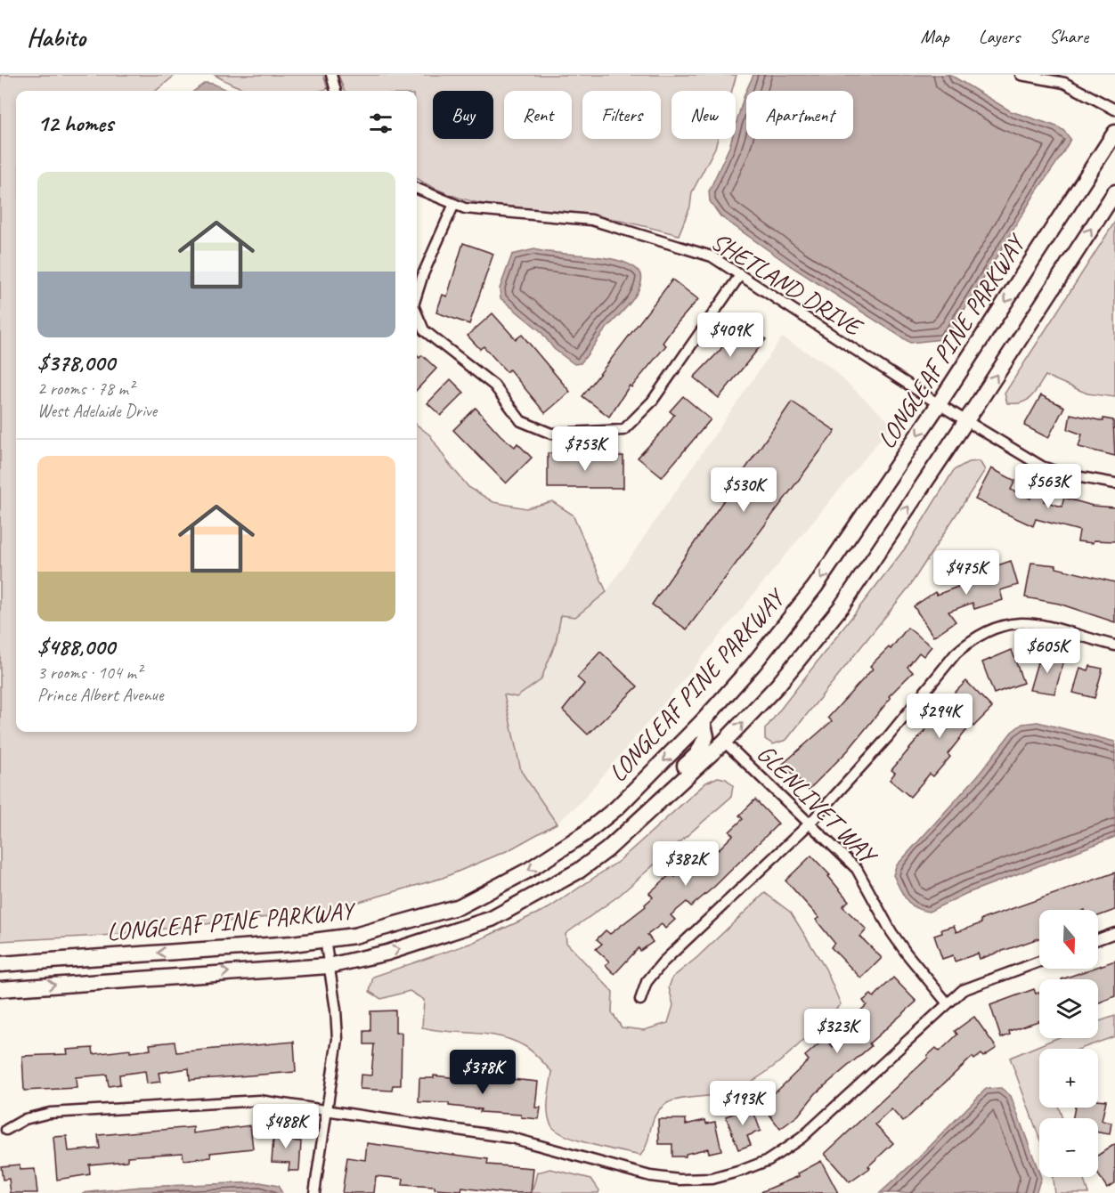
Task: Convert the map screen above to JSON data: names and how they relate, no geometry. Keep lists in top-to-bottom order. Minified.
{"streets":{"main road":["LONGLEAF PINE PARKWAY"],"street":["SHETLAND DRIVE","GLENLIVET WAY"]},"crossings":[["SHETLAND DRIVE","LONGLEAF PINE PARKWAY"],["LONGLEAF PINE PARKWAY","GLENLIVET WAY"]],"north":"bottom","page":{"header":"Habito","nav":["Map","Layers","Share"],"chip":["Buy","Rent","Filters","New","Apartment"],"heading":"12 homes","list":[{"name":"$378,000","note":"2 rooms · 78 m² · West Adelaide Drive"},{"name":"$488,000","note":"3 rooms · 104 m² · Prince Albert Avenue"}],"price":["$409K","$753K","$563K","$530K","$475K","$605K","$294K","$382K","$323K","$378K","$193K","$488K"],"map_buttons":["+","−"]}}
